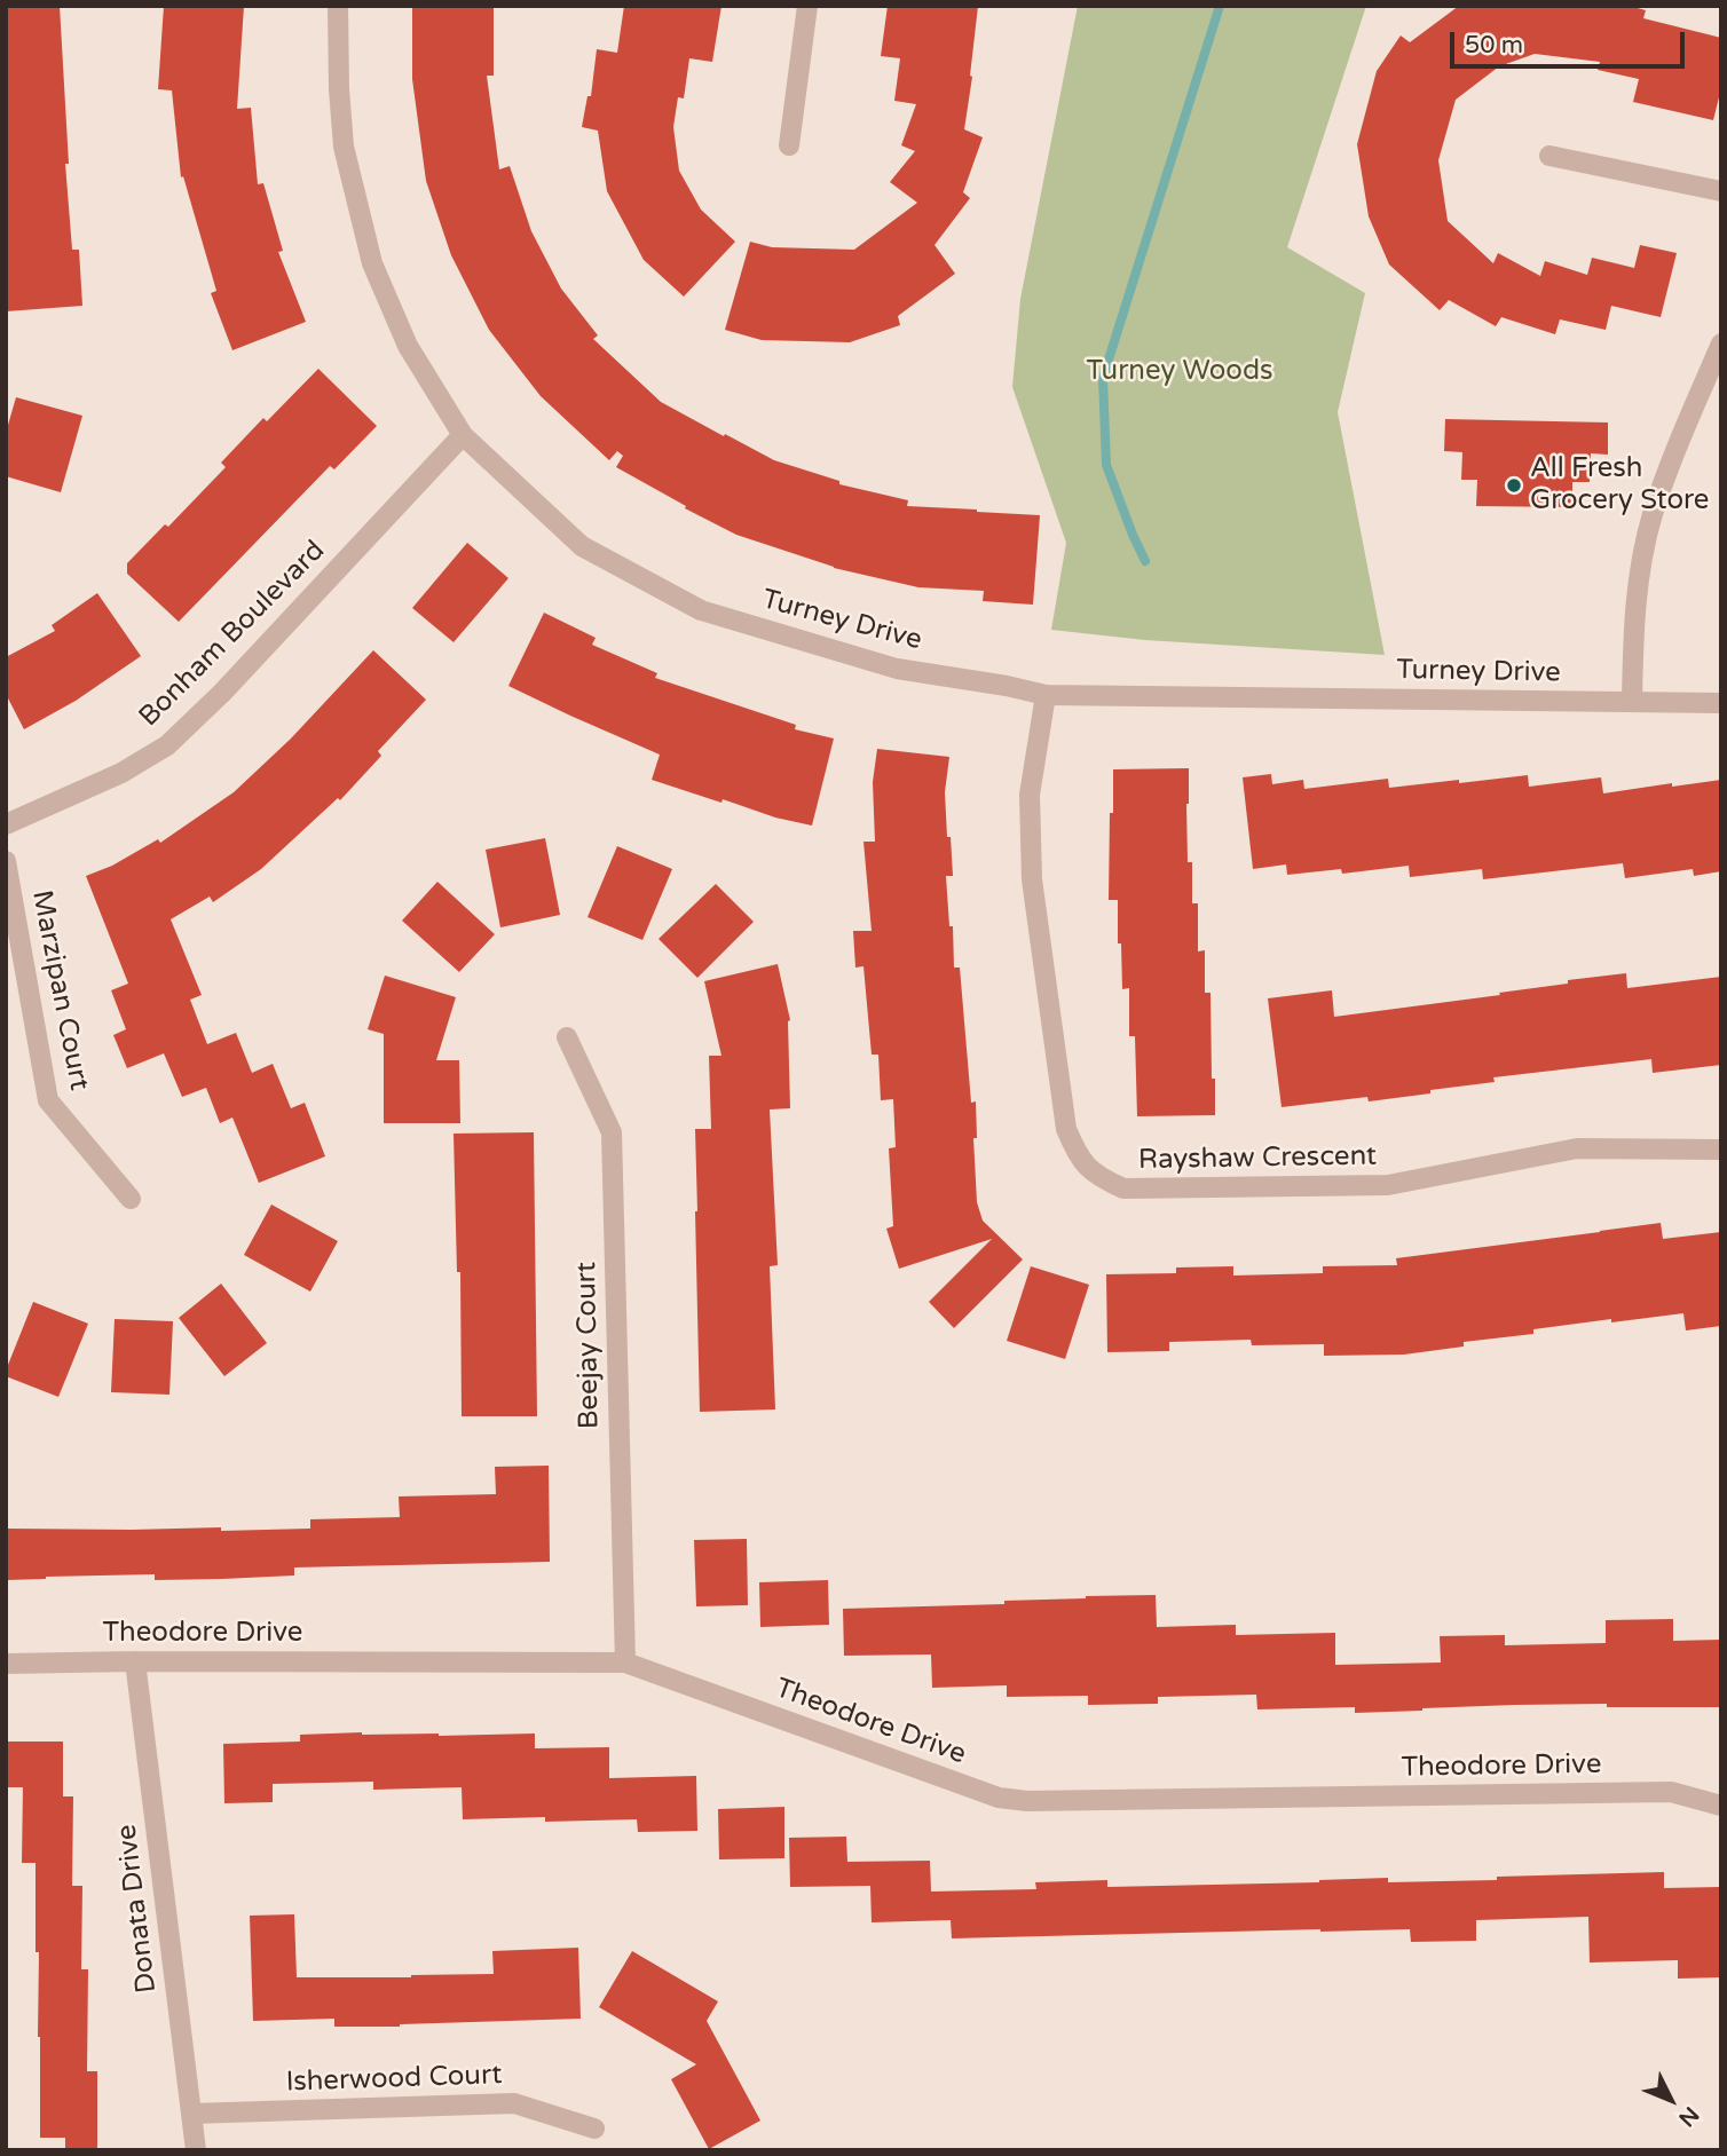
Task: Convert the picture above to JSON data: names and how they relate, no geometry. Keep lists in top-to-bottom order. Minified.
{"streets":{"street":["Turney Drive","Bonham Boulevard","Marzipan Court","Rayshaw Crescent","Beejay Court","Theodore Drive","Donata Drive","Isherwood Court"]},"crossings":[["Turney Drive","Bonham Boulevard"],["Turney Drive","Rayshaw Crescent"],["Beejay Court","Theodore Drive"],["Theodore Drive","Donata Drive"],["Donata Drive","Isherwood Court"]],"parks":["Turney Woods"],"places":["All Fresh Grocery Store"],"scale_bar":"50 m","north":"bottom right"}
